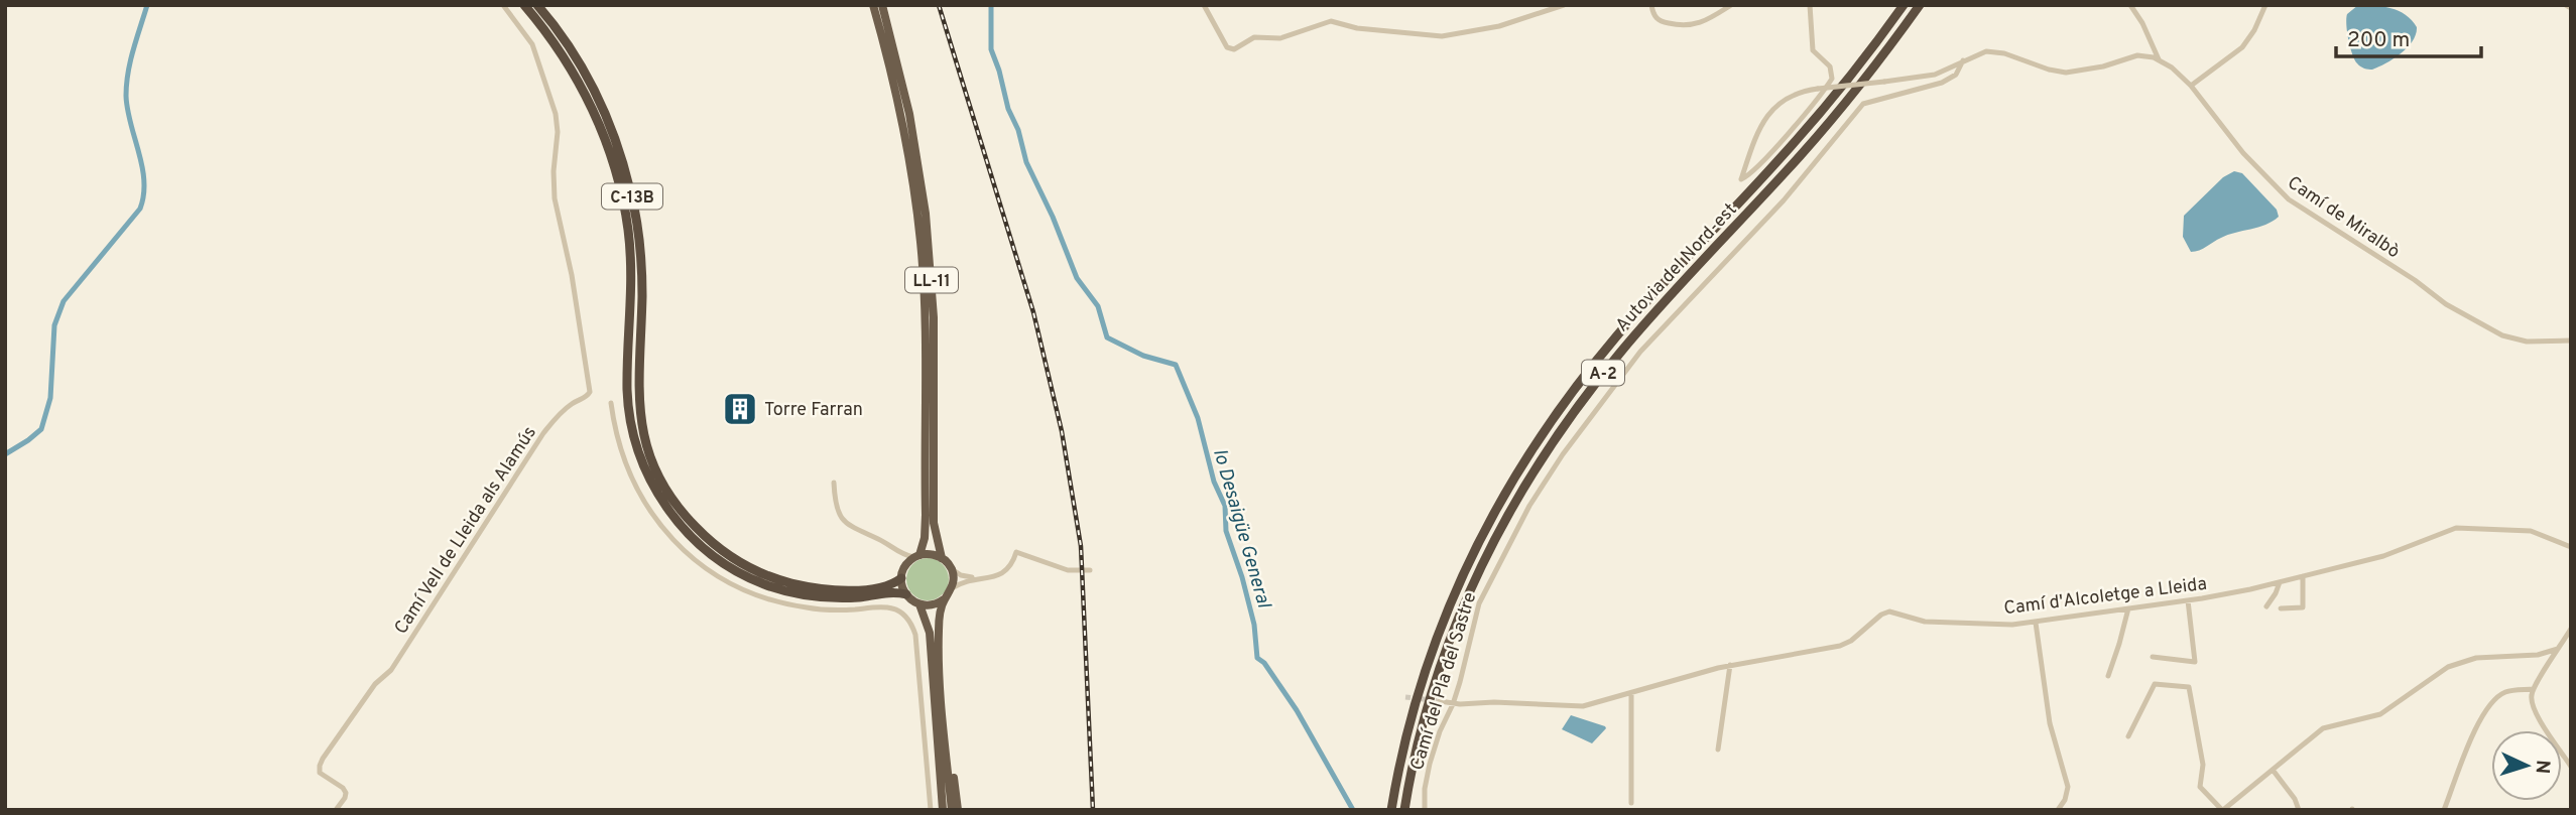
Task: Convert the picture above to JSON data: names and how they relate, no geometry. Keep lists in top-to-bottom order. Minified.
{"streets":{"highway":["C-13B","Autovia del Nord-est","LL-11","A-2"],"street":["Camí de Miralbò","Camí Vell de Lleida als Alamús","Camí d'Alcoletge a Lleida","Camí del Pla del Sastre"]},"crossings":[["C-13B","LL-11"],["Camí d'Alcoletge a Lleida","Camí del Pla del Sastre"]],"water":["lo Desaigüe General"],"places":{"building":["Torre Farran"]},"scale_bar":"200 m","north":"right"}
